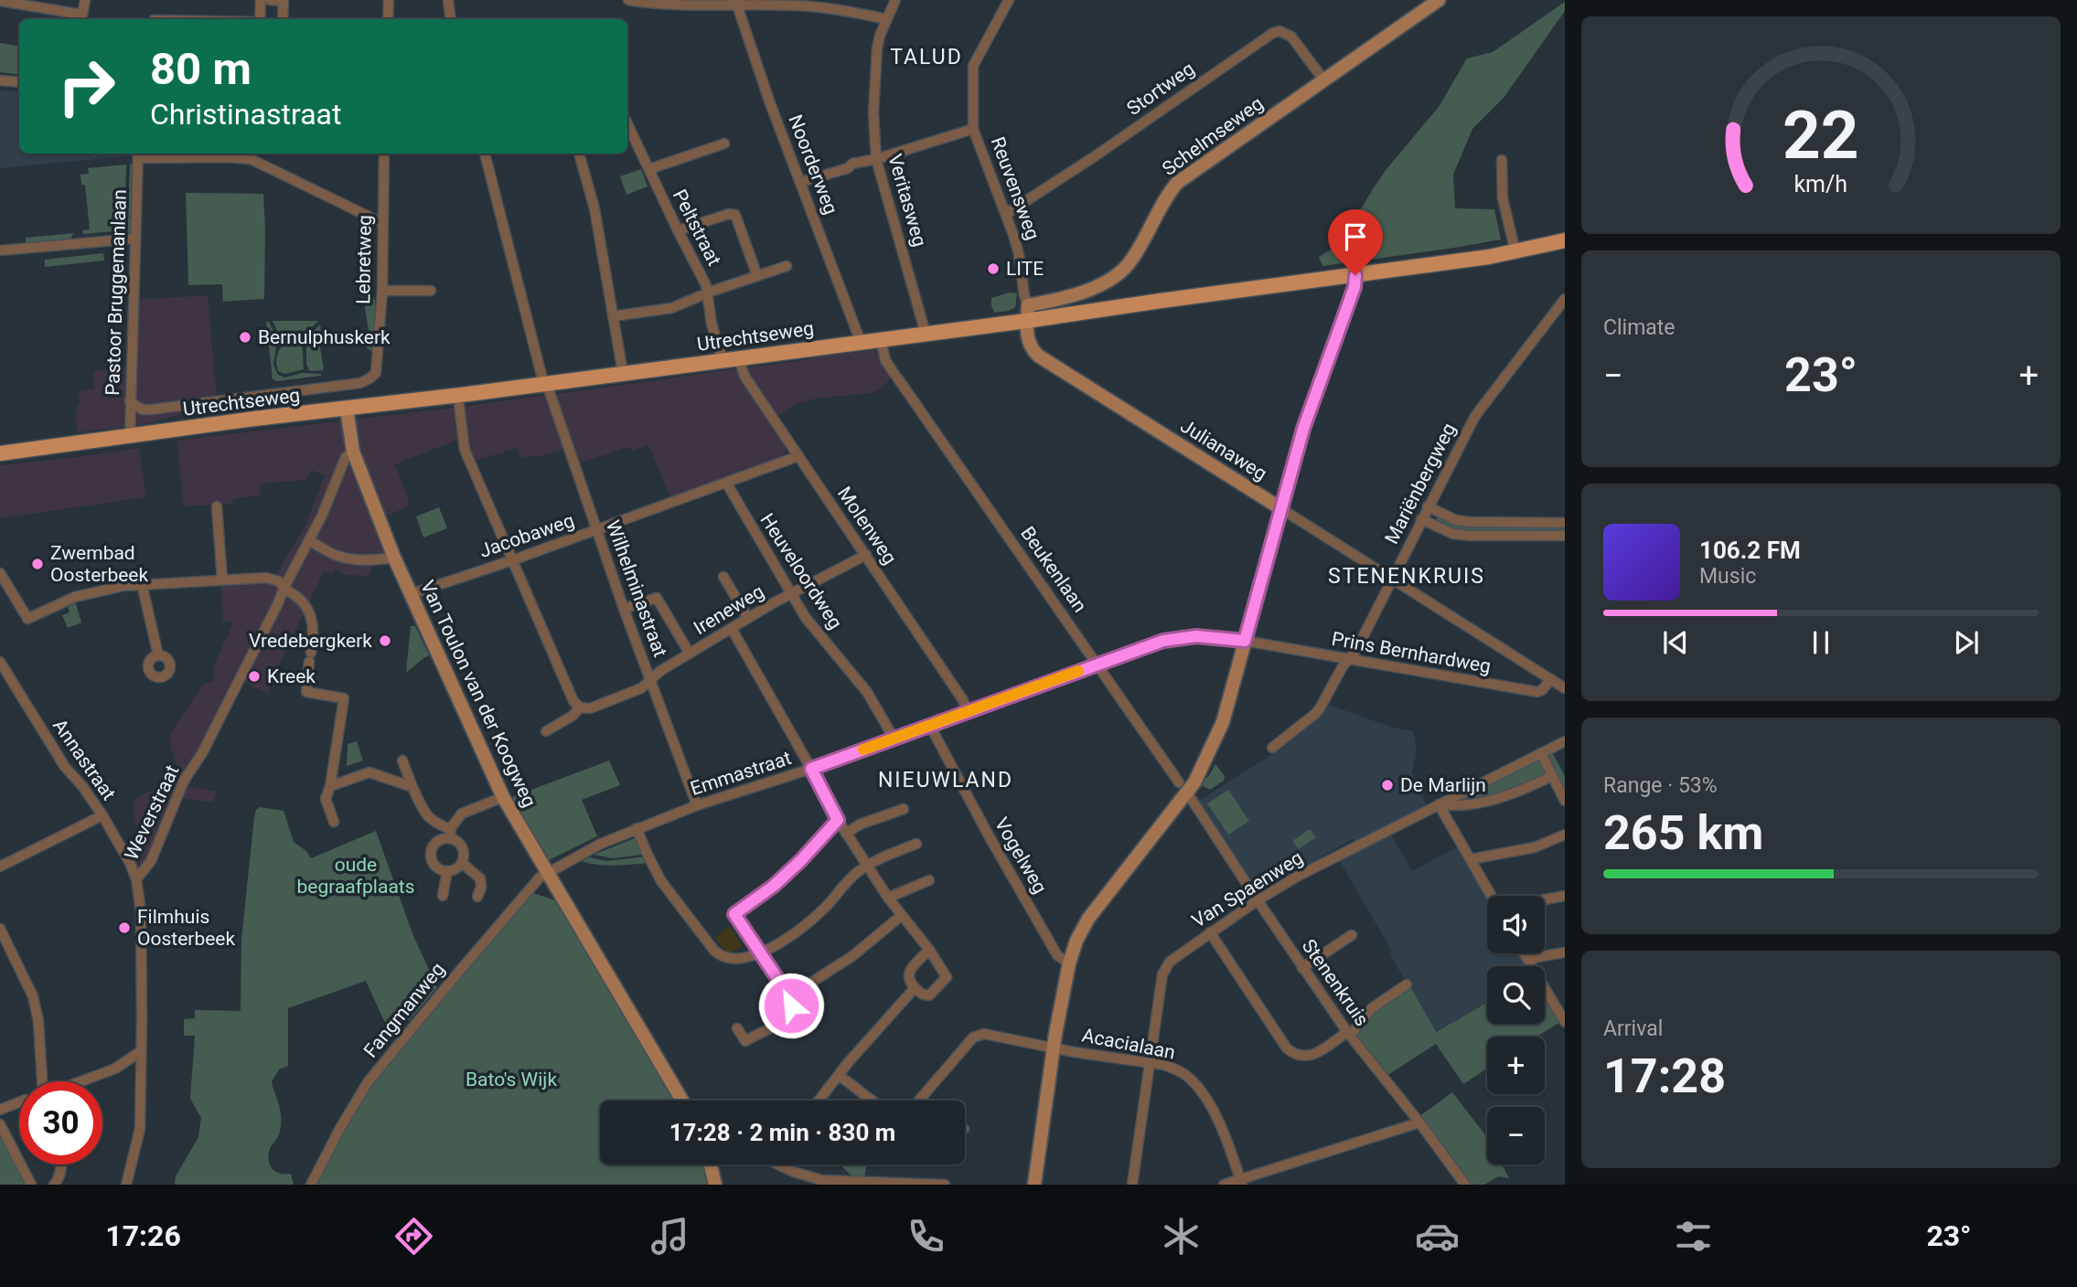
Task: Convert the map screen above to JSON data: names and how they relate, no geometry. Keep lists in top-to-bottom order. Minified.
{"streets":{"main road":["Utrechtseweg"],"street":["Stortweg","Schelmseweg","Noorderweg","Reuvensweg","Veritasweg","Peltstraat","Lebretweg","Pastoor Bruggemanlaan","Julianaweg","Mariënbergweg","Molenweg","Jacobaweg","Beukenlaan","Heuveloordweg","Wilhelminastraat","Ireneweg","Prins Bernhardweg","Van Toulon van der Koogweg","Annastraat","Emmastraat","Weverstraat","Vogelweg","Van Spaenweg","Stenenkruis","Fangmanweg","Acacialaan"]},"crossings":[["Stortweg","Schelmseweg"],["Stortweg","Reuvensweg"],["Schelmseweg","Reuvensweg"],["Noorderweg","Utrechtseweg"],["Reuvensweg","Utrechtseweg"],["Reuvensweg","Julianaweg"],["Veritasweg","Utrechtseweg"],["Peltstraat","Utrechtseweg"],["Lebretweg","Utrechtseweg"],["Pastoor Bruggemanlaan","Utrechtseweg"],["Utrechtseweg","Julianaweg"],["Utrechtseweg","Molenweg"],["Utrechtseweg","Beukenlaan"],["Utrechtseweg","Wilhelminastraat"],["Utrechtseweg","Van Toulon van der Koogweg"],["Julianaweg","Mariënbergweg"],["Julianaweg","Prins Bernhardweg"],["Mariënbergweg","Prins Bernhardweg"],["Molenweg","Jacobaweg"],["Molenweg","Ireneweg"],["Molenweg","Emmastraat"],["Jacobaweg","Heuveloordweg"],["Jacobaweg","Wilhelminastraat"],["Jacobaweg","Van Toulon van der Koogweg"],["Beukenlaan","Emmastraat"],["Beukenlaan","Stenenkruis"],["Heuveloordweg","Ireneweg"],["Heuveloordweg","Emmastraat"],["Wilhelminastraat","Ireneweg"],["Wilhelminastraat","Emmastraat"],["Prins Bernhardweg","Emmastraat"],["Van Toulon van der Koogweg","Emmastraat"],["Van Toulon van der Koogweg","Weverstraat"],["Van Toulon van der Koogweg","Fangmanweg"],["Annastraat","Weverstraat"],["Emmastraat","Vogelweg"],["Emmastraat","Fangmanweg"],["Van Spaenweg","Stenenkruis"],["Van Spaenweg","Acacialaan"]],"districts":["TALUD","STENENKRUIS","NIEUWLAND"],"parks":["oude begraafplaats","Bato's Wijk"],"places":["LITE","Bernulphuskerk","Zwembad Oosterbeek","Vredebergkerk","Kreek","De Marlijn","Filmhuis Oosterbeek"],"page":{"turn":["80 m","Christinastraat"],"tile":["Climate",["Range · 53%","265 km"],["Arrival","17:28"]],"heat":["−","23°","+"],"song":["106.2 FM","Music"],"map_buttons":["+","−"],"limit":"30","trip":"17:28 · 2 min · 830 m","tabs":["17:26","23°"],"gauge":["22","km/h"]}}
